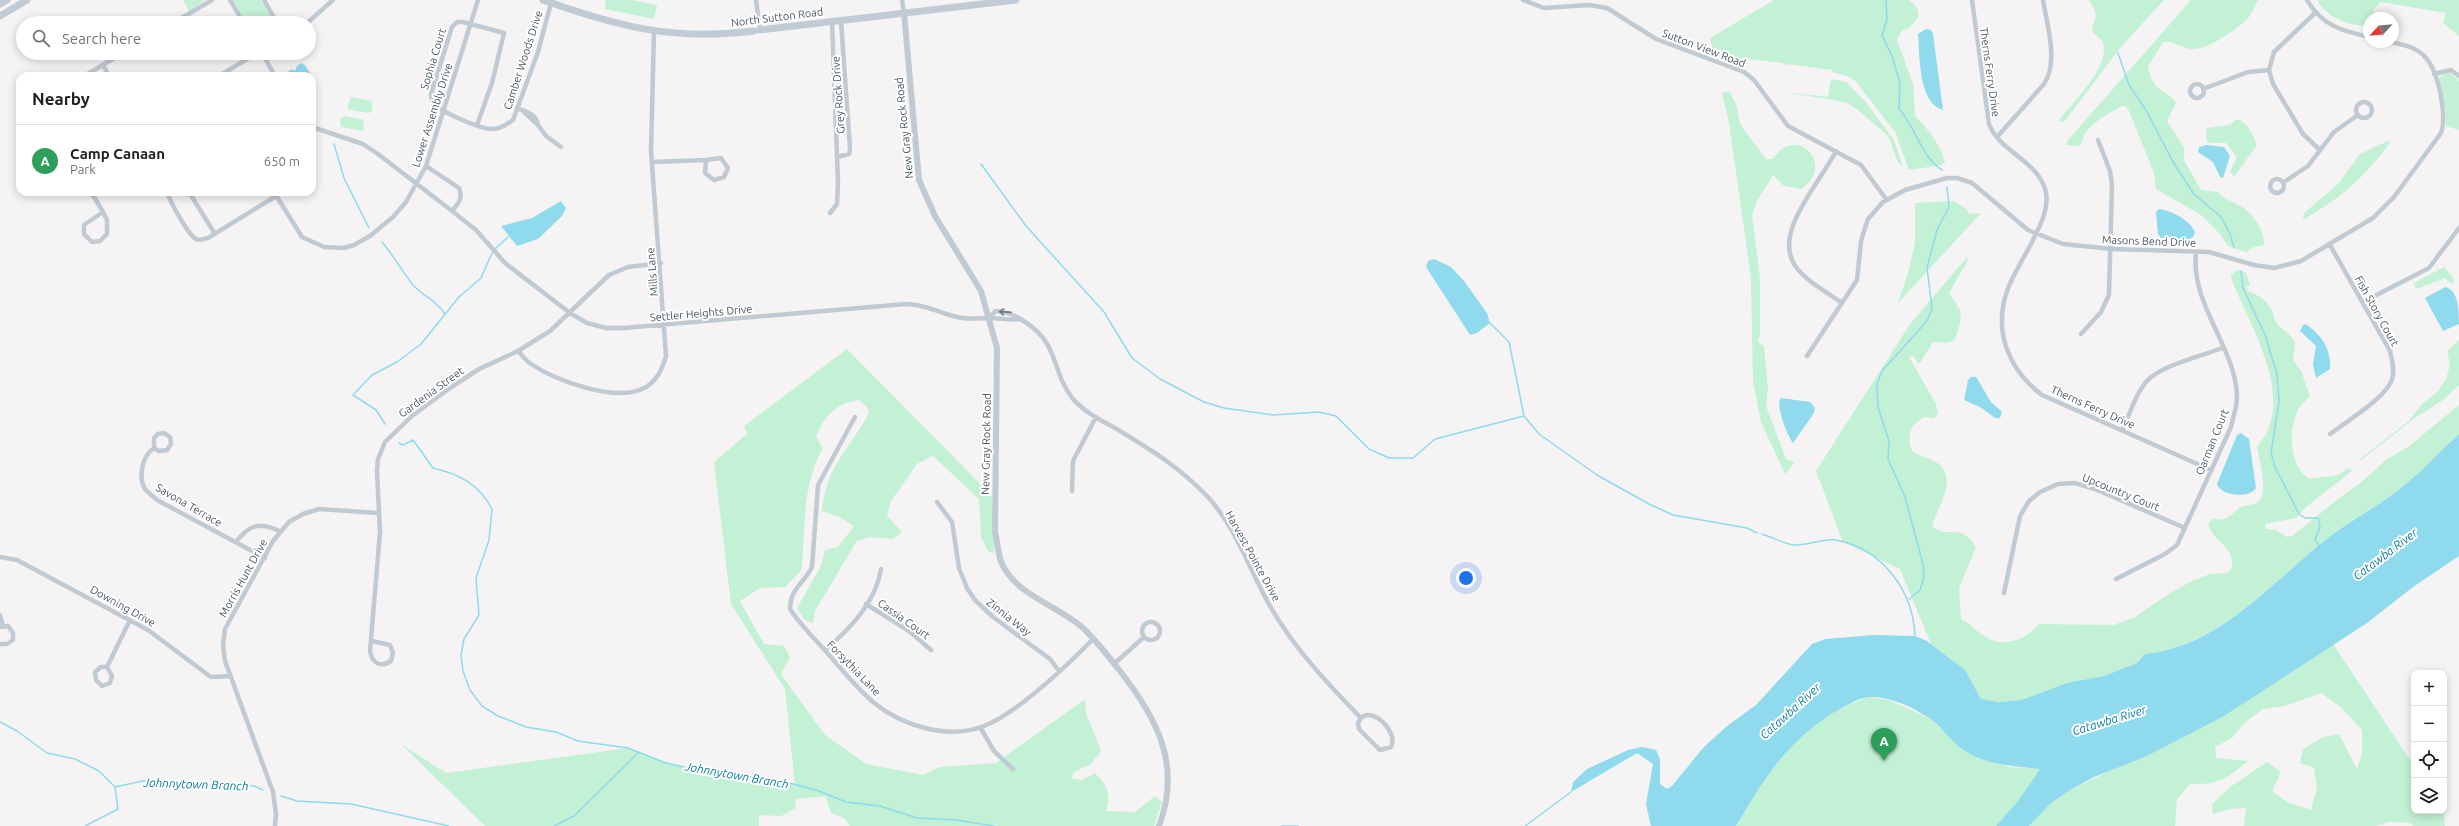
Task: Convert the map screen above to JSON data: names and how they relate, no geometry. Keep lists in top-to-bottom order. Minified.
{"streets":{"main road":["North Sutton Road"],"street":["Sutton View Road","Sophia Court","Camber Woods Drive","Therns Ferry Drive","Grey Rock Drive","Lower Assembly Drive","New Gray Rock Road","Masons Bend Drive","Mills Lane","Fish Story Court","Settler Heights Drive","Gardenia Street","Oarman Court","Upcountry Court","Savona Terrace","Harvest Pointe Drive","Morris Hunt Drive","Downing Drive","Zinnia Way","Cassia Court","Forsythia Lane"]},"crossings":[["North Sutton Road","Camber Woods Drive"],["North Sutton Road","Grey Rock Drive"],["North Sutton Road","New Gray Rock Road"],["North Sutton Road","Mills Lane"],["Sutton View Road","Masons Bend Drive"],["Sophia Court","Camber Woods Drive"],["Sophia Court","Lower Assembly Drive"],["Camber Woods Drive","Lower Assembly Drive"],["Therns Ferry Drive","Masons Bend Drive"],["Therns Ferry Drive","Oarman Court"],["Lower Assembly Drive","Settler Heights Drive"],["New Gray Rock Road","Settler Heights Drive"],["New Gray Rock Road","Harvest Pointe Drive"],["New Gray Rock Road","Forsythia Lane"],["Masons Bend Drive","Fish Story Court"],["Masons Bend Drive","Oarman Court"],["Mills Lane","Settler Heights Drive"],["Mills Lane","Gardenia Street"],["Settler Heights Drive","Gardenia Street"],["Settler Heights Drive","Harvest Pointe Drive"],["Gardenia Street","Morris Hunt Drive"],["Oarman Court","Upcountry Court"],["Savona Terrace","Morris Hunt Drive"],["Morris Hunt Drive","Downing Drive"],["Zinnia Way","Forsythia Lane"]],"water":["Catawba River","Johnnytown Branch"],"north":"bottom left","page":{"search":"Search here","heading":"Nearby","list":[{"mark":"A","name":"Camp Canaan","note":"Park","value":"650 m"}],"map_buttons":["+","−"],"pins":"A"}}
